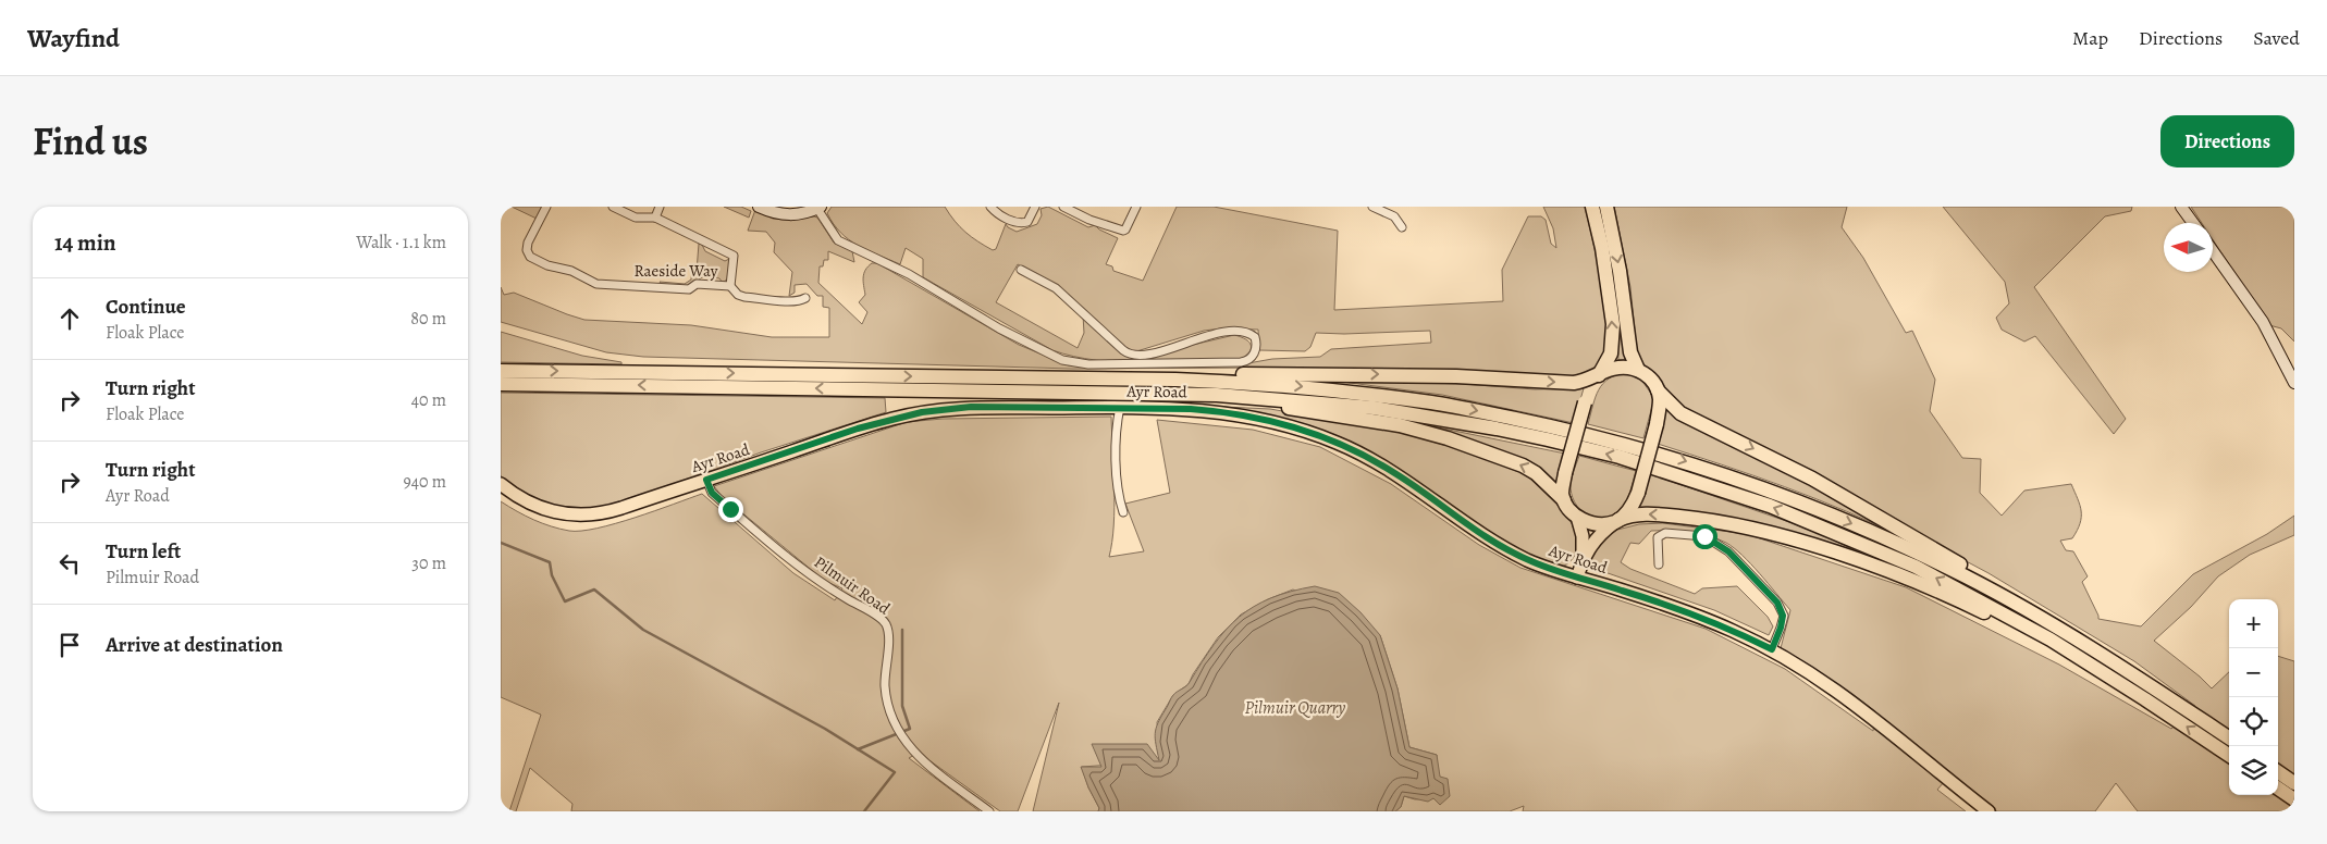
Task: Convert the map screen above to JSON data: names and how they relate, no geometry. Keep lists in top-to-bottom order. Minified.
{"streets":{"main road":["Ayr Road"],"street":["Raeside Way","Pilmuir Road"]},"crossings":[["Ayr Road","Pilmuir Road"]],"water":["Pilmuir Quarry"],"north":"left","page":{"header":"Wayfind","nav":["Map","Directions","Saved"],"title":"Find us","buttons":"Directions","heading":["14 min","Walk · 1.1 km"],"list":[["Continue","Floak Place","80 m"],["Turn right","Floak Place","40 m"],["Turn right","Ayr Road","940 m"],["Turn left","Pilmuir Road","30 m"],"Arrive at destination"],"map_buttons":["+","−"]}}
